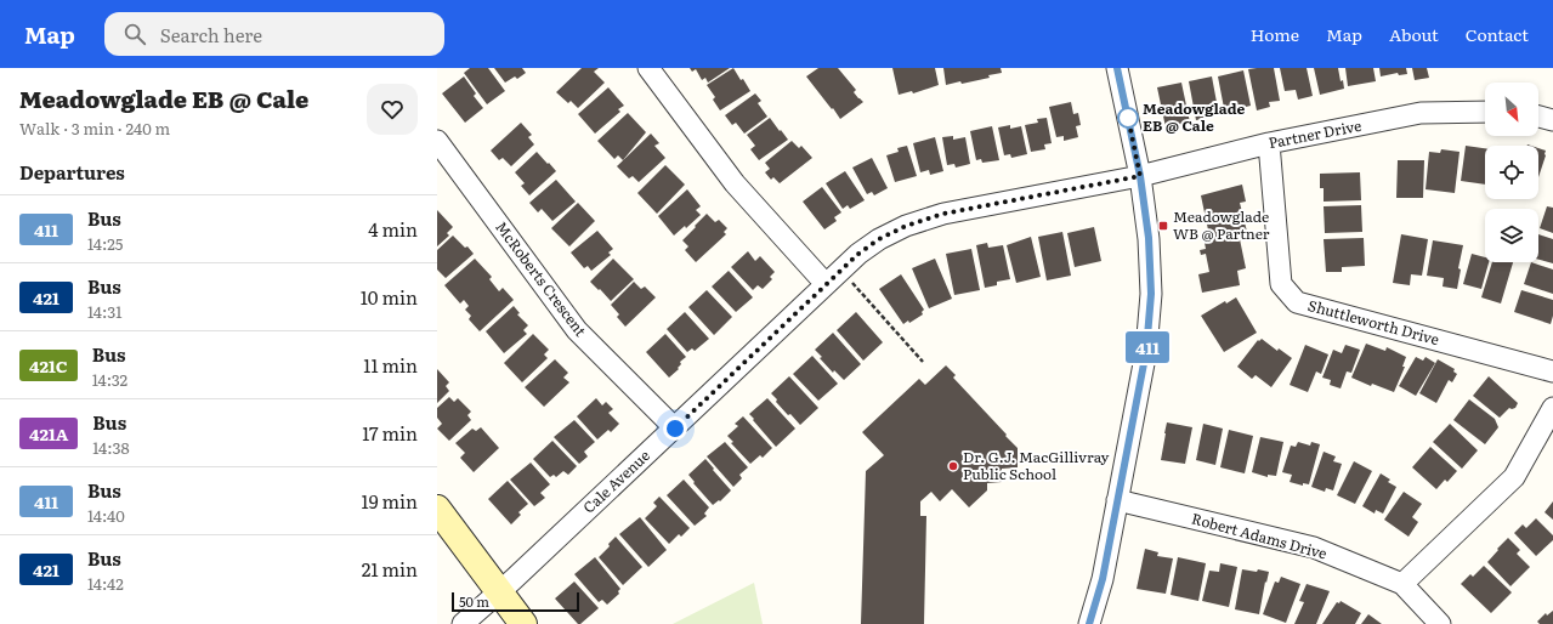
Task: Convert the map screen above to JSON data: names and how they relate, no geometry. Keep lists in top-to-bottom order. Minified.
{"streets":{"street":["Partner Drive","McRoberts Crescent","Shuttleworth Drive","Cale Avenue","Robert Adams Drive"]},"crossings":[["Partner Drive","Shuttleworth Drive"],["Partner Drive","Cale Avenue"],["McRoberts Crescent","Cale Avenue"]],"places":{"other":["Meadowglade EB @ Cale","Dr. G.J. MacGillivray Public School"],"transit":["Meadowglade WB @ Partner"]},"lines":["bus line 411"],"scale_bar":"50 m","north":"bottom right","page":{"header":"Map","search":"Search here","nav":["Home","Map","About","Contact"],"heading":[["Meadowglade EB @ Cale","Walk · 3 min · 240 m"],"Departures"],"on_map":"411","list":[{"mark":"411","name":"Bus","note":"14:25","value":"4 min"},{"mark":"421","name":"Bus","note":"14:31","value":"10 min"},{"mark":"421C","name":"Bus","note":"14:32","value":"11 min"},{"mark":"421A","name":"Bus","note":"14:38","value":"17 min"},{"mark":"411","name":"Bus","note":"14:40","value":"19 min"},{"mark":"421","name":"Bus","note":"14:42","value":"21 min"}],"scale":"50 m"}}
